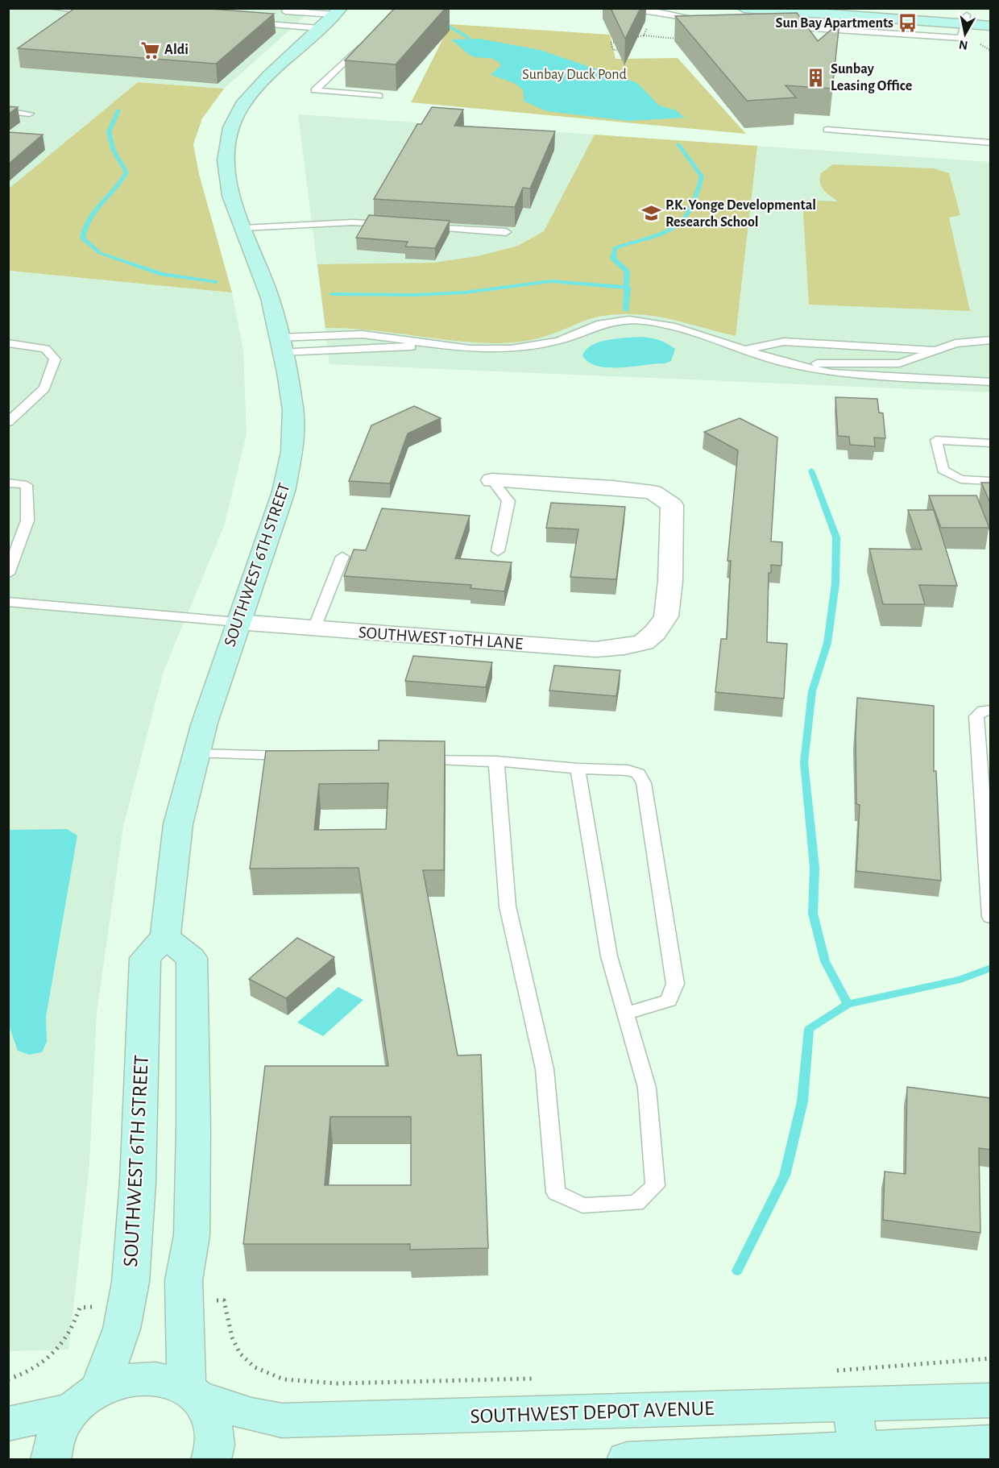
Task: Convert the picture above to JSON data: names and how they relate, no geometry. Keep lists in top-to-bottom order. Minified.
{"streets":{"street":["SOUTHWEST 6TH STREET","SOUTHWEST 10TH LANE","SOUTHWEST DEPOT AVENUE"]},"crossings":[["SOUTHWEST 6TH STREET","SOUTHWEST 10TH LANE"],["SOUTHWEST 6TH STREET","SOUTHWEST DEPOT AVENUE"]],"parks":["Sunbay Duck Pond"],"places":{"bus stop":["Sun Bay Apartments"],"supermarket":["Aldi"],"building":["Sunbay Leasing Office"],"school or university":["P.K. Yonge Developmental Research School"]},"north":"bottom"}
